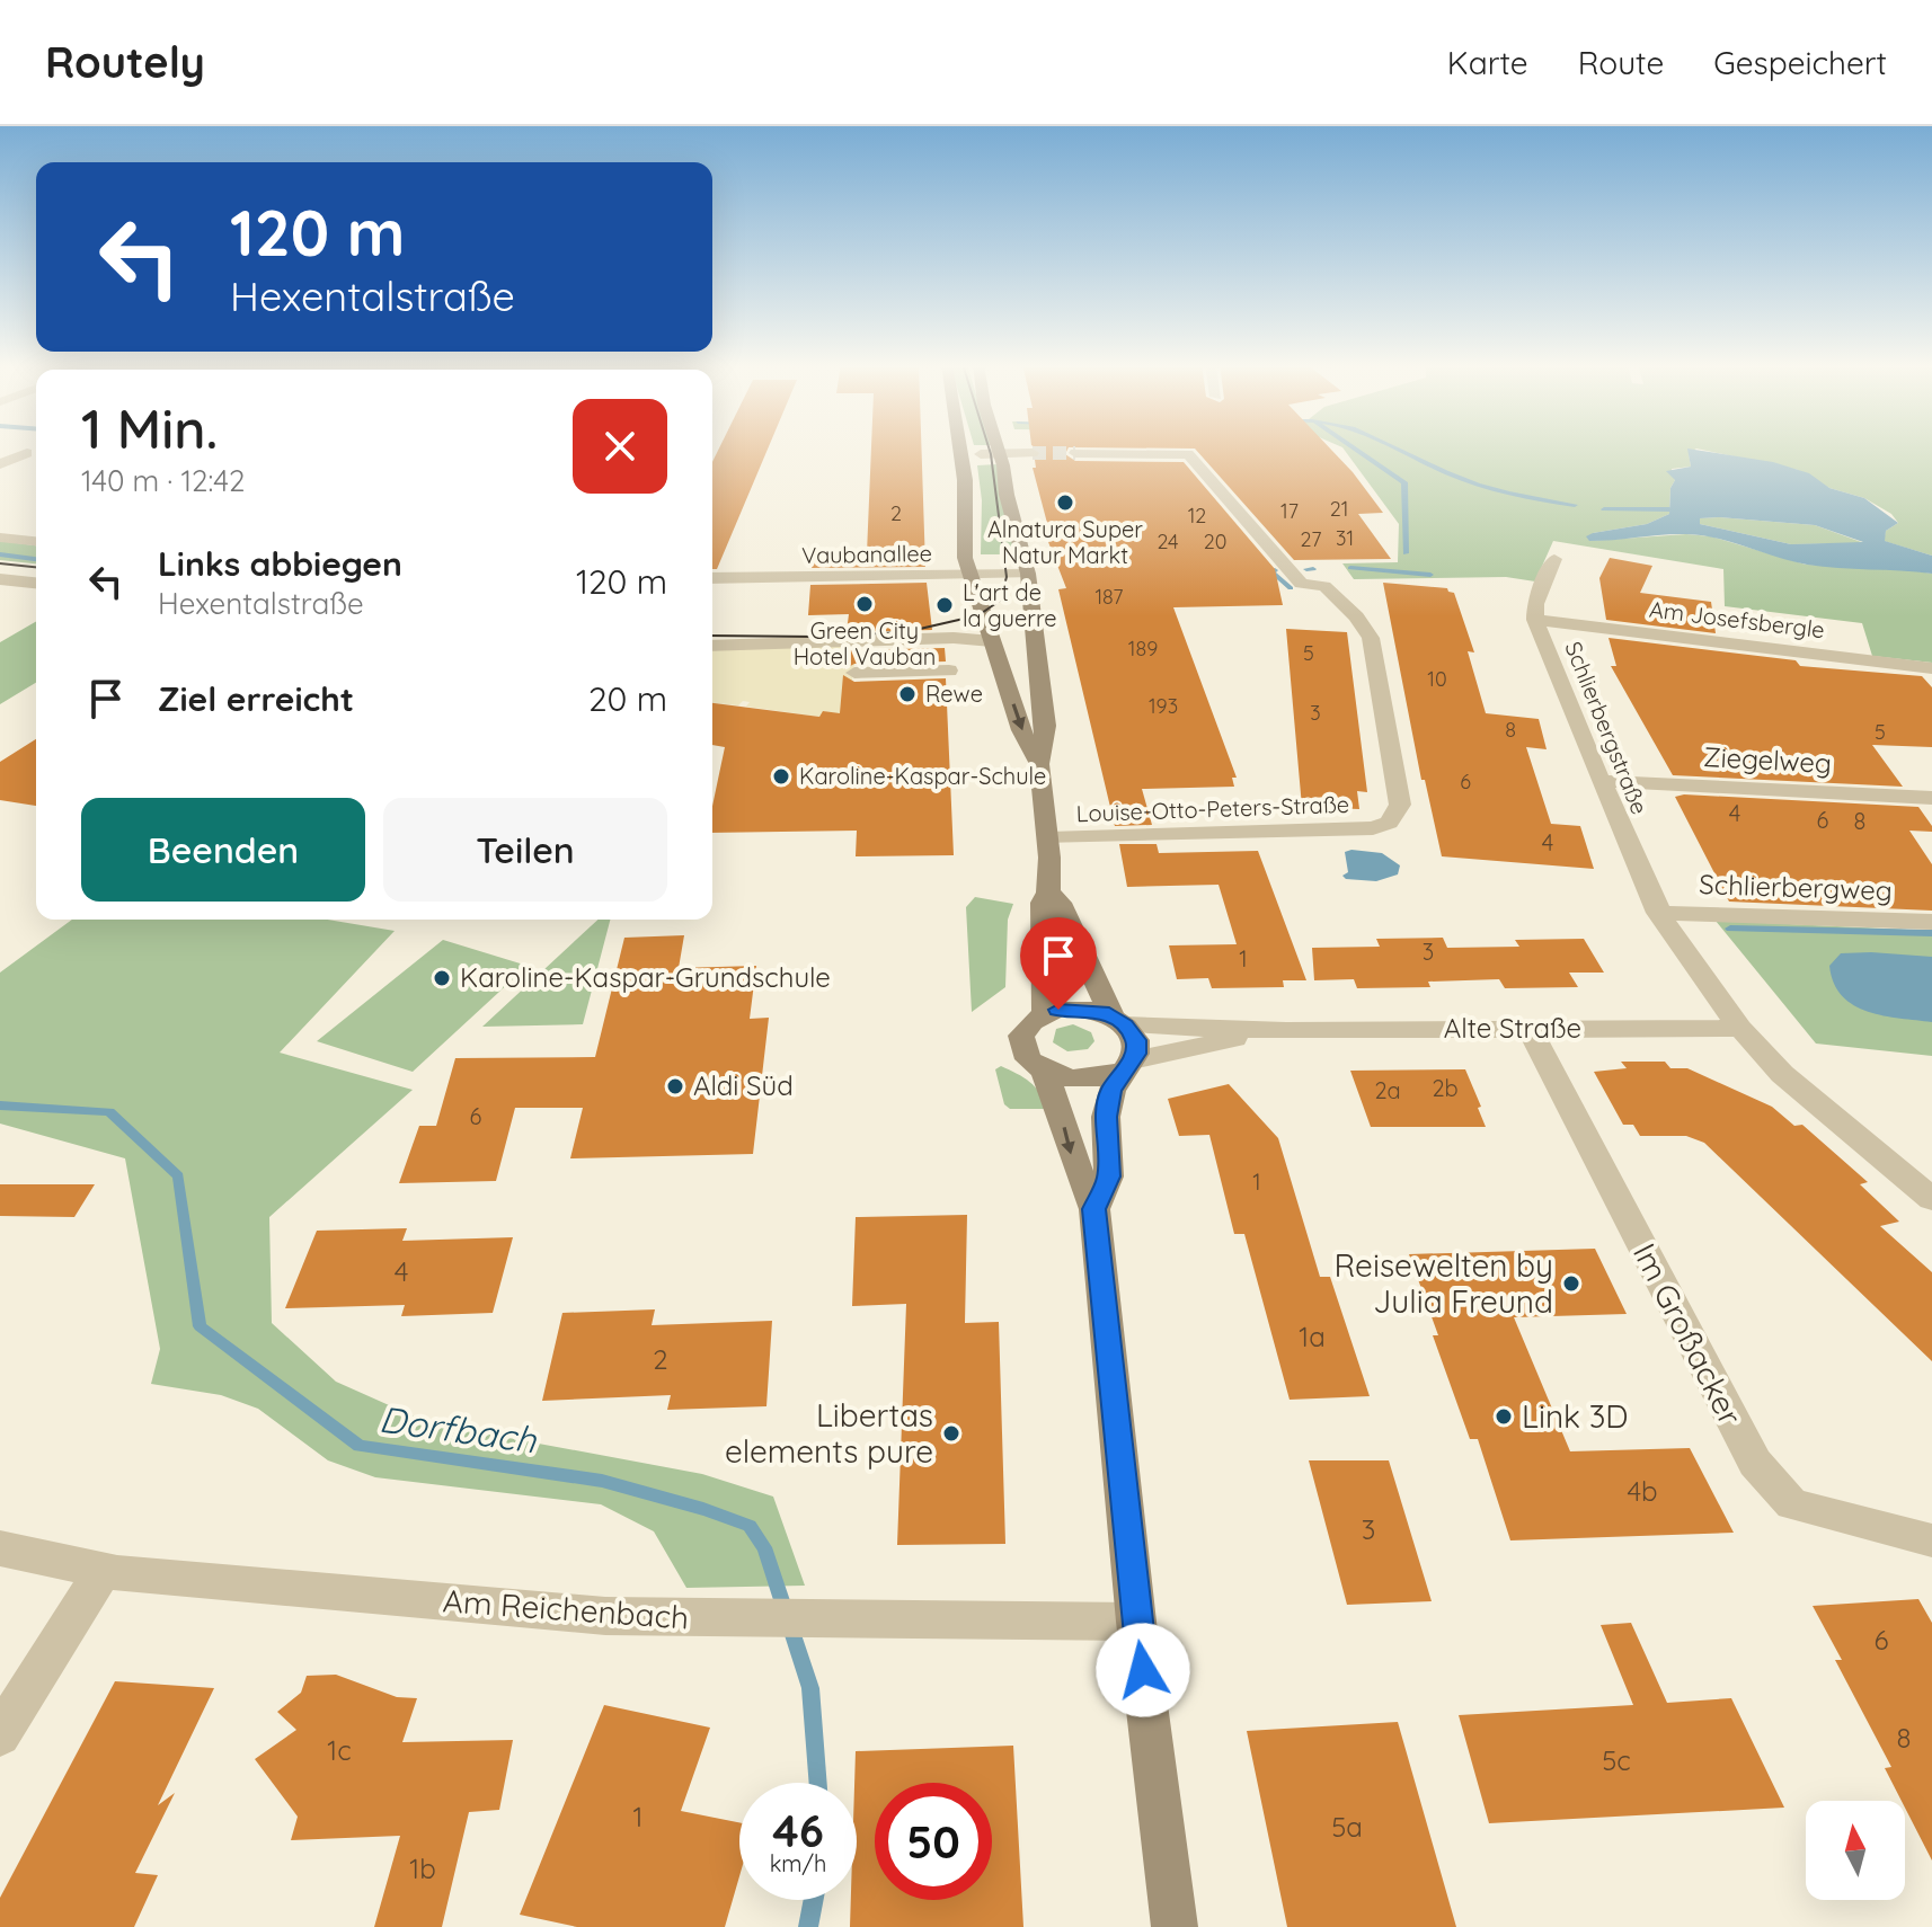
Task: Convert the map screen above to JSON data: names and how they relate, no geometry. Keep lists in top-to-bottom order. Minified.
{"streets":{"street":["Vaubanallee","Am Josefsbergle","Schlierbergstraße","Ziegelweg","Louise-Otto-Peters-Straße","Schlierbergweg","Alte Straße","Im Großacker","Am Reichenbach"]},"crossings":[["Am Josefsbergle","Schlierbergstraße"],["Schlierbergstraße","Ziegelweg"],["Schlierbergstraße","Schlierbergweg"],["Alte Straße","Im Großacker"]],"water":["Dorfbach"],"places":["Alnatura Super Natur Markt","Green City Hotel Vauban","L'art de la guerre","Rewe","Karoline-Kaspar-Schule","Karoline-Kaspar-Grundschule","Aldi Süd","Reisewelten by Julia Freund","Link 3D","Libertas elements pure"],"house_numbers":["21","17","2","12","31","27","24","20","187","189","5","10","193","3","8","5","6","4","6","8","4","3","1","2b","2a","6","1","4","1a","2","4b","3","6","8","1c","5c","1","5a","1b"],"north":"top","page":{"header":"Routely","nav":["Karte","Route","Gespeichert"],"turn":["120 m","Hexentalstraße"],"heading":["1 Min.","140 m · 12:42"],"list":[{"name":"Links abbiegen","note":"Hexentalstraße","value":"120 m"},{"name":"Ziel erreicht","value":"20 m"}],"buttons":["Beenden","Teilen"],"speed":"46 km/h","limit":"50"}}
